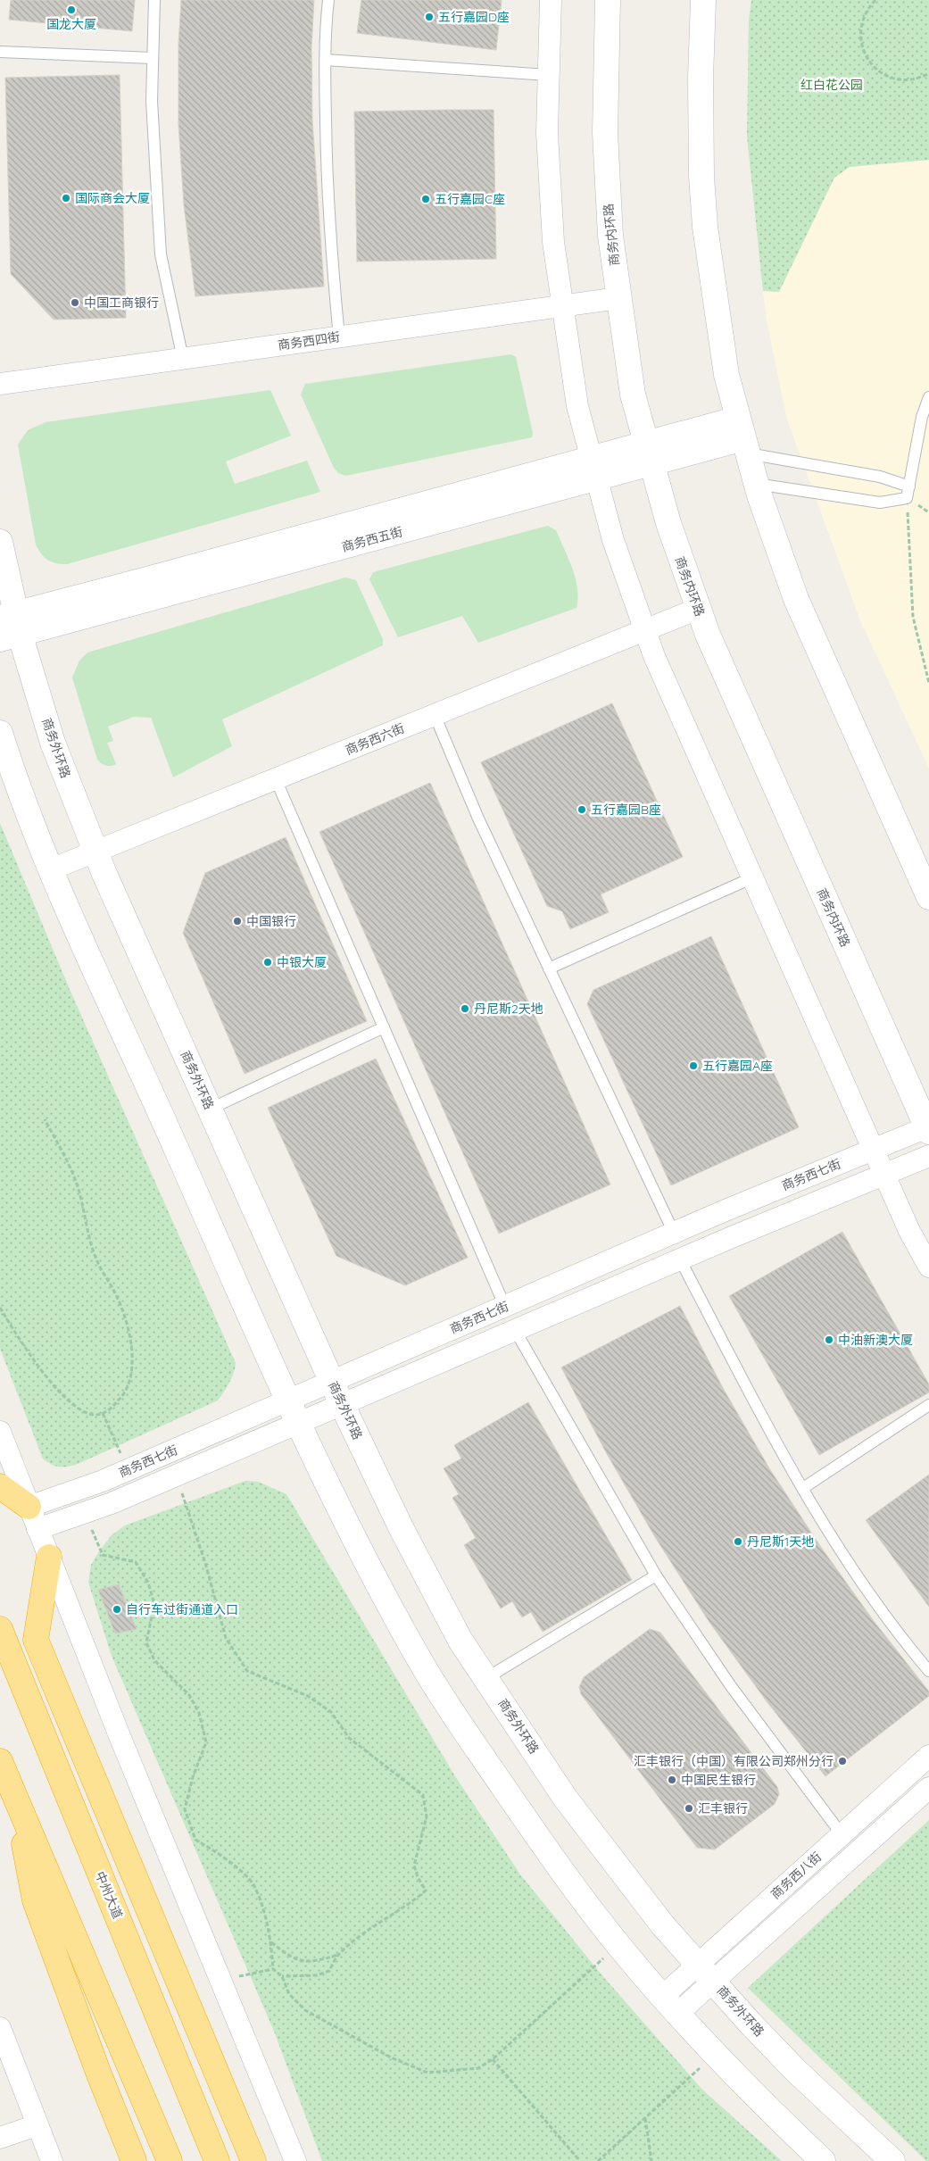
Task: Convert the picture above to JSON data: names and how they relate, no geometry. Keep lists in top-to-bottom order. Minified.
{"streets":{"highway":["中州大道"],"street":["商务内环路","商务西四街","商务西五街","商务西六街","商务外环路","商务西七街","商务西八街"]},"crossings":[["商务内环路","商务西四街"],["商务内环路","商务西五街"],["商务内环路","商务西六街"],["商务内环路","商务西七街"],["商务西五街","商务外环路"],["商务西六街","商务外环路"],["商务外环路","商务西七街"],["商务外环路","商务西八街"]],"parks":["红白花公园"],"places":["国龙大厦","五行嘉园D座","国际商会大厦","五行嘉园C座","中国工商银行","五行嘉园B座","中国银行","中银大厦","丹尼斯2天地","五行嘉园A座","中油新澳大厦","丹尼斯1天地","自行车过街通道入口","汇丰银行（中国）有限公司郑州分行","中国民生银行","汇丰银行"]}
